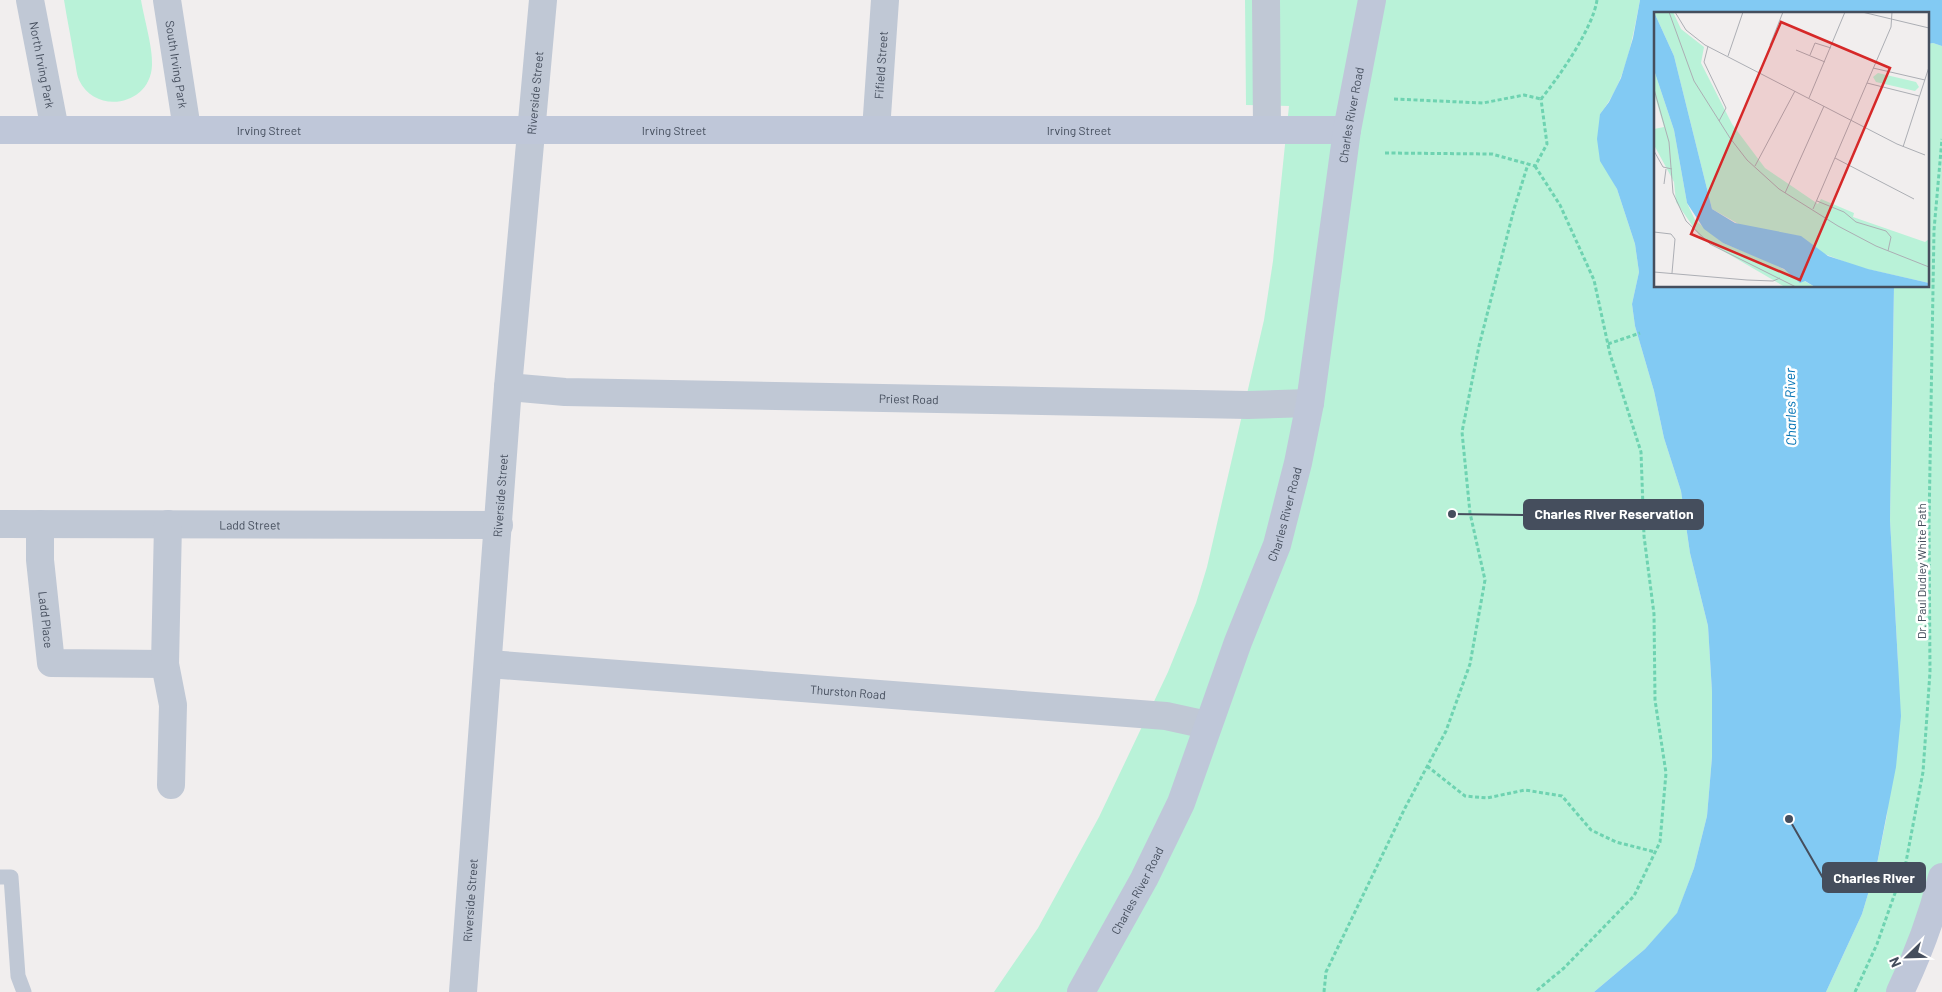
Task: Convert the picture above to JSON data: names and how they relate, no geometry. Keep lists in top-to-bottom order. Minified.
{"streets":{"street":["North Irving Park","South Irving Park","Fifield Street","Riverside Street","Charles River Road","Irving Street","Priest Road","Ladd Street","Ladd Place","Thurston Road"],"path":["Dr. Paul Dudley White Path"]},"crossings":[["North Irving Park","Irving Street"],["South Irving Park","Irving Street"],["Fifield Street","Irving Street"],["Riverside Street","Irving Street"],["Riverside Street","Priest Road"],["Riverside Street","Ladd Street"],["Riverside Street","Thurston Road"],["Charles River Road","Irving Street"],["Charles River Road","Priest Road"],["Charles River Road","Thurston Road"],["Ladd Street","Ladd Place"]],"water":["Charles River"],"places":["Charles River Reservation","Charles River"],"north":"bottom left"}
